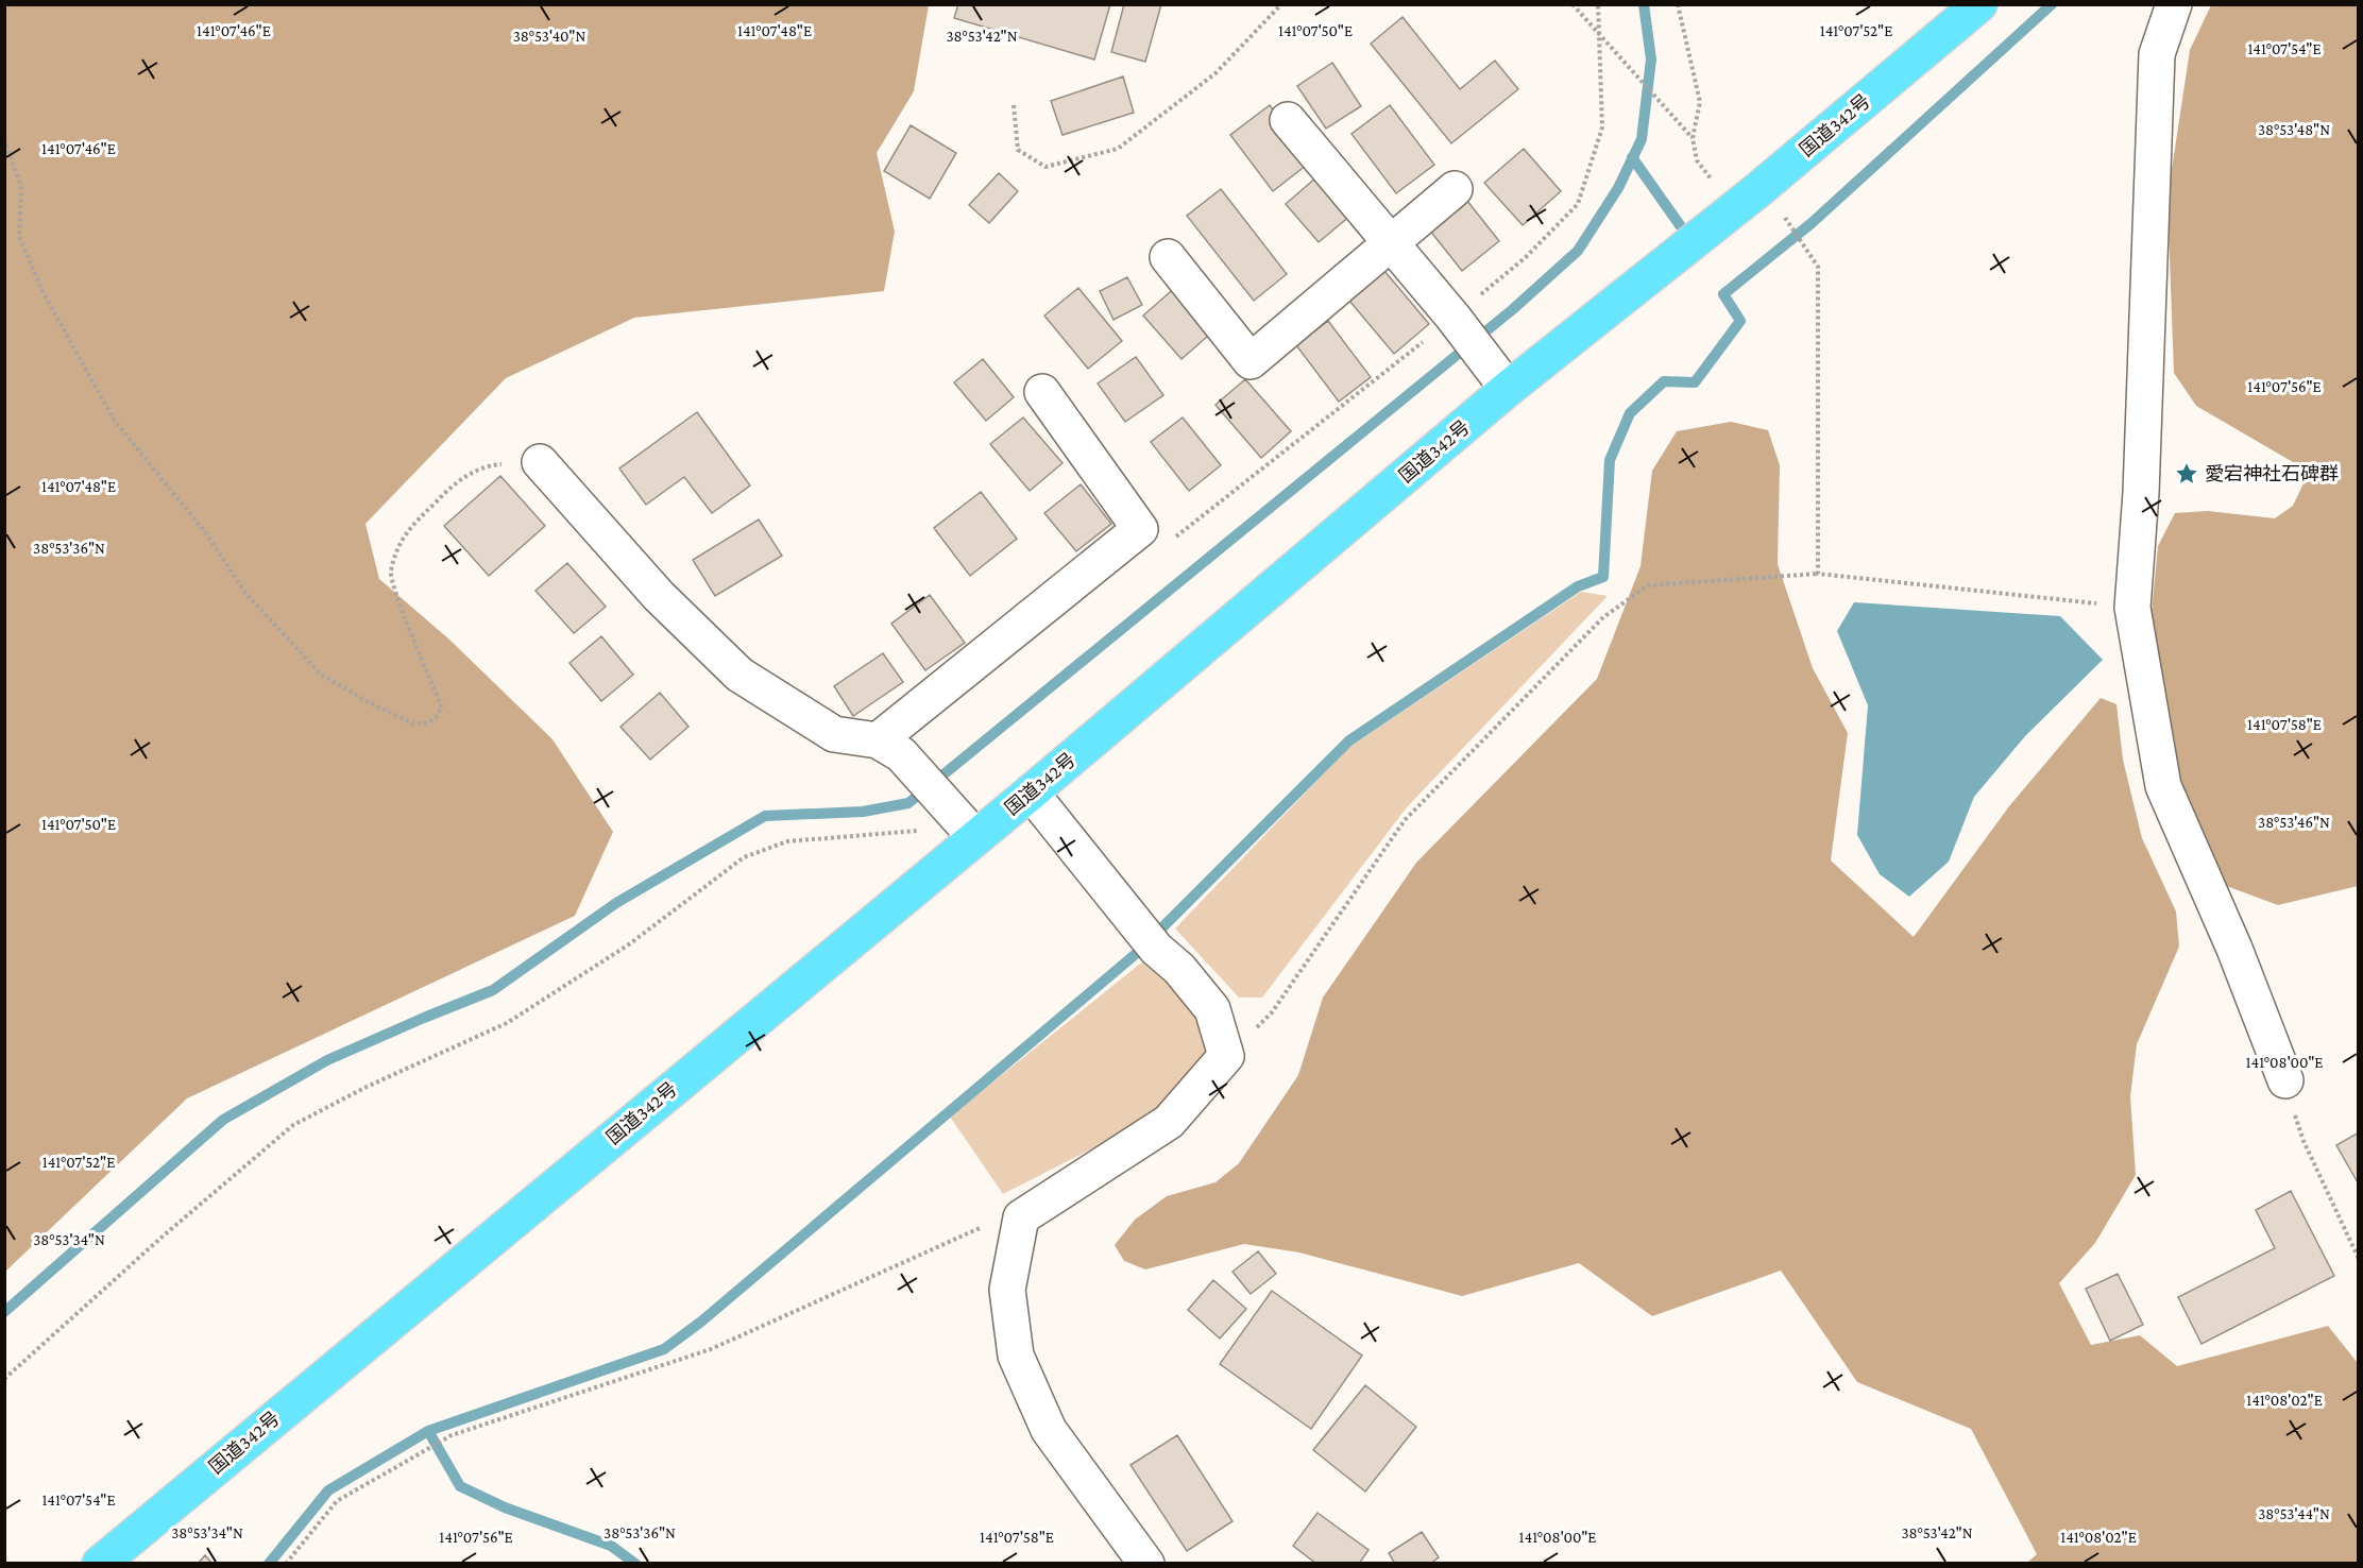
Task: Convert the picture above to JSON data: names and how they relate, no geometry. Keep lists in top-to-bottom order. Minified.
{"streets":{"highway":["国道342号"]},"places":{"place":["愛宕神社石碑群"]},"coordinates":["141°07'46\"E","141°07'48\"E","141°07'52\"E","141°07'50\"E","38°53'40\"N","38°53'42\"N","141°07'54\"E","38°53'48\"N","141°07'56\"E","38°53'36\"N","141°07'58\"E","38°53'46\"N","141°08'00\"E","38°53'34\"N","141°08'02\"E","38°53'44\"N"]}
